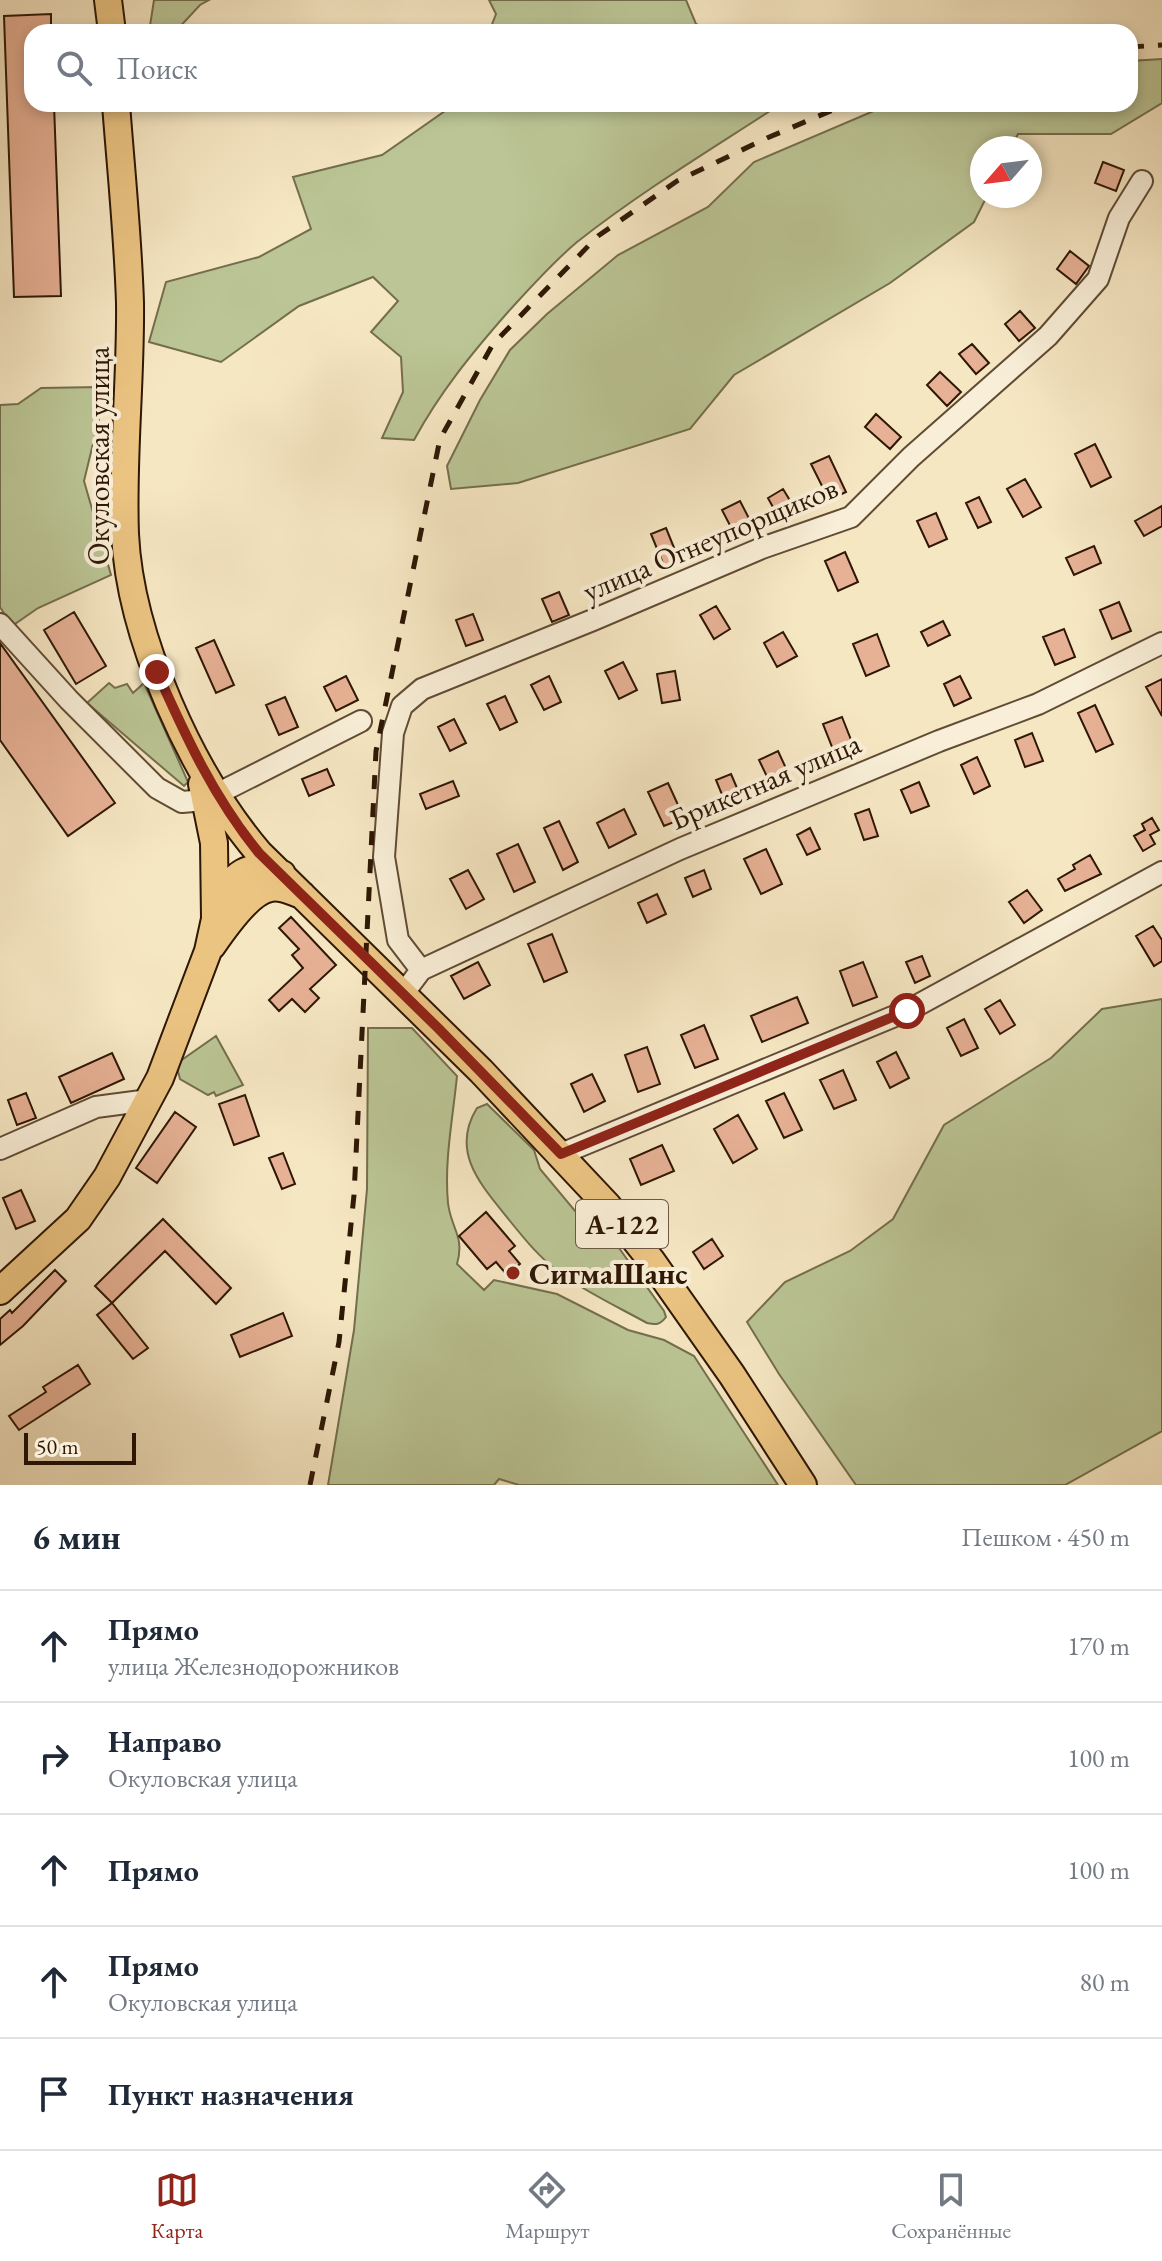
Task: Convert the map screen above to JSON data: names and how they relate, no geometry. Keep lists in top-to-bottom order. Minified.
{"streets":{"main road":["Окуловская улица","А-122"],"street":["улица Огнеупорщиков","Брикетная улица"]},"crossings":[["улица Огнеупорщиков","Брикетная улица"],["Брикетная улица","А-122"]],"places":["СигмаШанс"],"scale_bar":"50 m","north":"bottom left","page":{"search":"Поиск","scale":"50 m","heading":["6 мин","Пешком · 450 m"],"list":[["Прямо","улица Железнодорожников","170 m"],["Направо","Окуловская улица","100 m"],["Прямо","100 m"],["Прямо","Окуловская улица","80 m"],"Пункт назначения"],"nav":["Карта","Маршрут","Сохранённые"]}}
